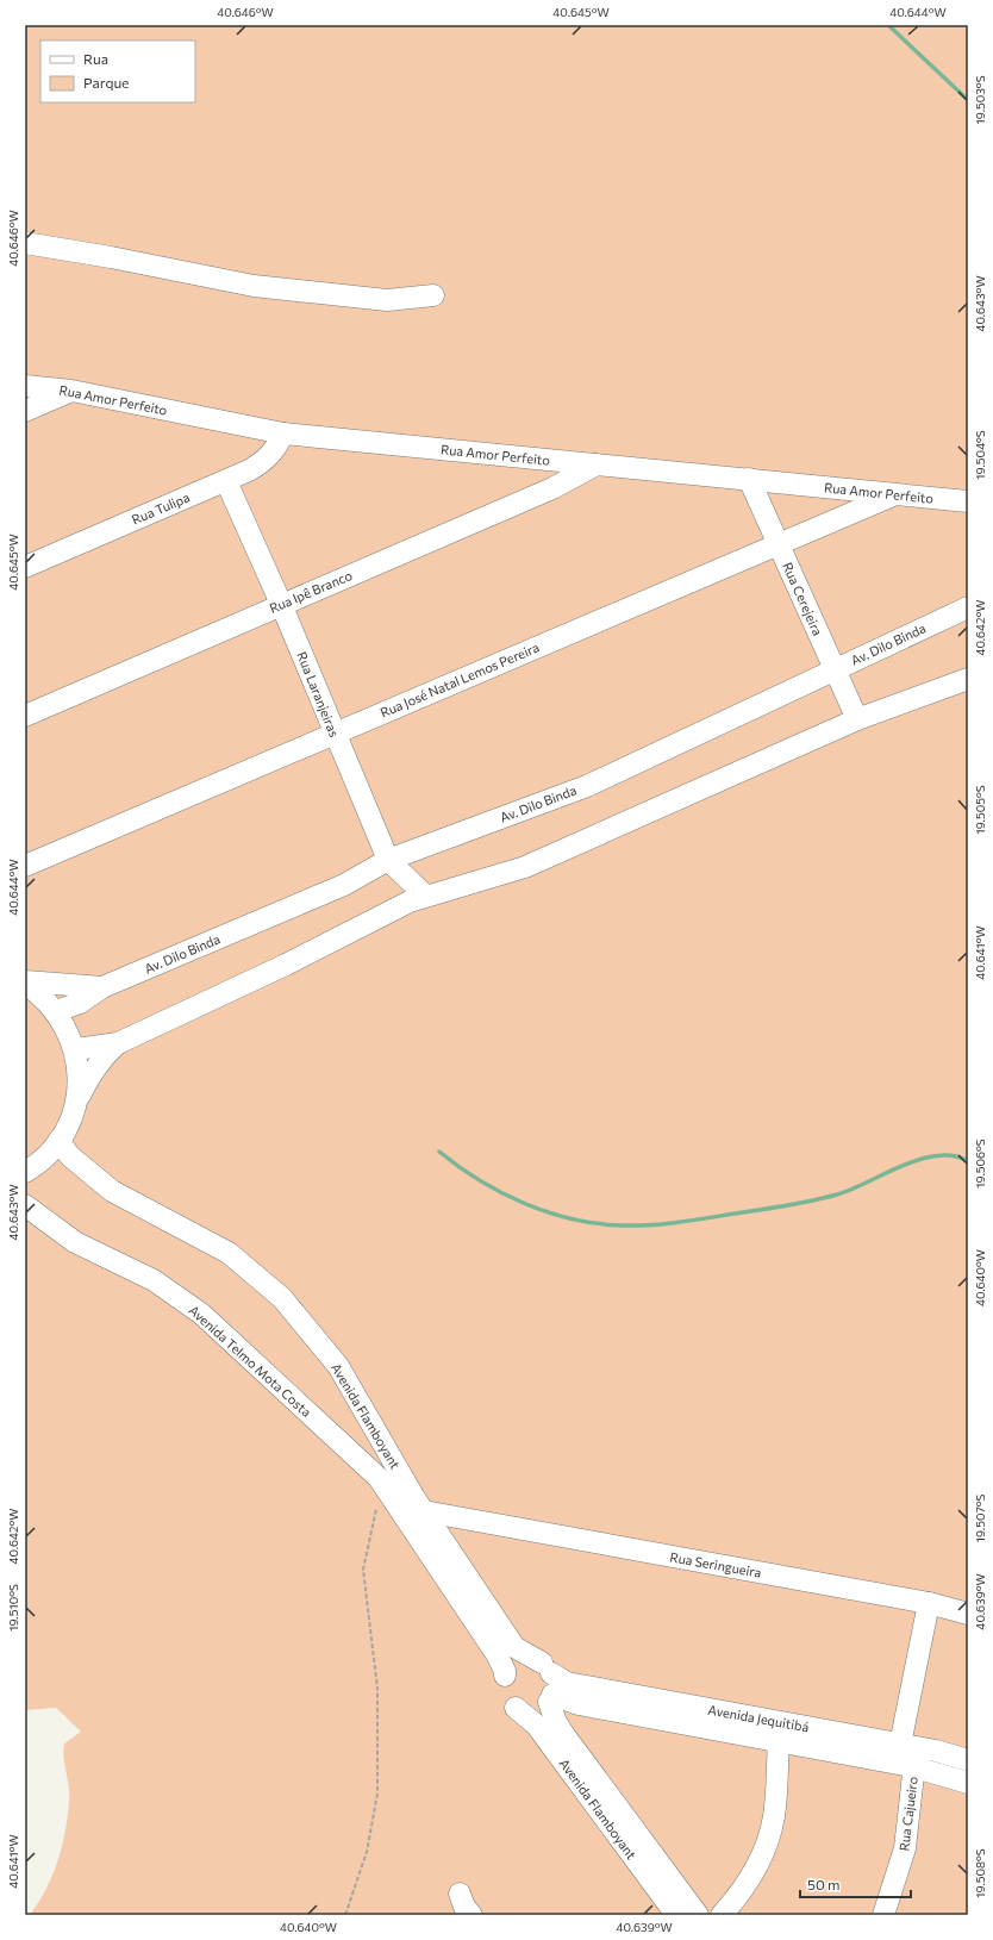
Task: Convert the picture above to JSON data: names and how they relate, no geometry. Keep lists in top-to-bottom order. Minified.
{"streets":{"street":["Rua Amor Perfeito","Rua Tulipa","Rua Ipê Branco","Rua Cerejeira","Av. Dilo Binda","Rua José Natal Lemos Pereira","Rua Laranjeiras","Avenida Telmo Mota Costa","Avenida Flamboyant","Rua Seringueira","Avenida Jequitibá","Rua Cajueiro"]},"crossings":[["Rua Amor Perfeito","Rua Tulipa"],["Rua Amor Perfeito","Rua Ipê Branco"],["Rua Amor Perfeito","Rua Cerejeira"],["Rua Amor Perfeito","Rua José Natal Lemos Pereira"],["Rua Tulipa","Rua Laranjeiras"],["Rua Ipê Branco","Rua Laranjeiras"],["Rua Cerejeira","Av. Dilo Binda"],["Rua Cerejeira","Rua José Natal Lemos Pereira"],["Av. Dilo Binda","Rua Laranjeiras"],["Rua José Natal Lemos Pereira","Rua Laranjeiras"],["Avenida Telmo Mota Costa","Avenida Flamboyant"],["Avenida Flamboyant","Rua Seringueira"],["Avenida Flamboyant","Avenida Jequitibá"],["Rua Seringueira","Rua Cajueiro"],["Avenida Jequitibá","Rua Cajueiro"]],"legend":["Rua","Parque"],"scale_bar":"50 m","coordinates":["40.646°W","40.645°W","40.644°W","19.503°S","40.643°W","19.504°S","40.642°W","19.505°S","40.641°W","19.506°S","40.640°W","19.507°S","40.639°W","19.510°S","19.508°S"]}
